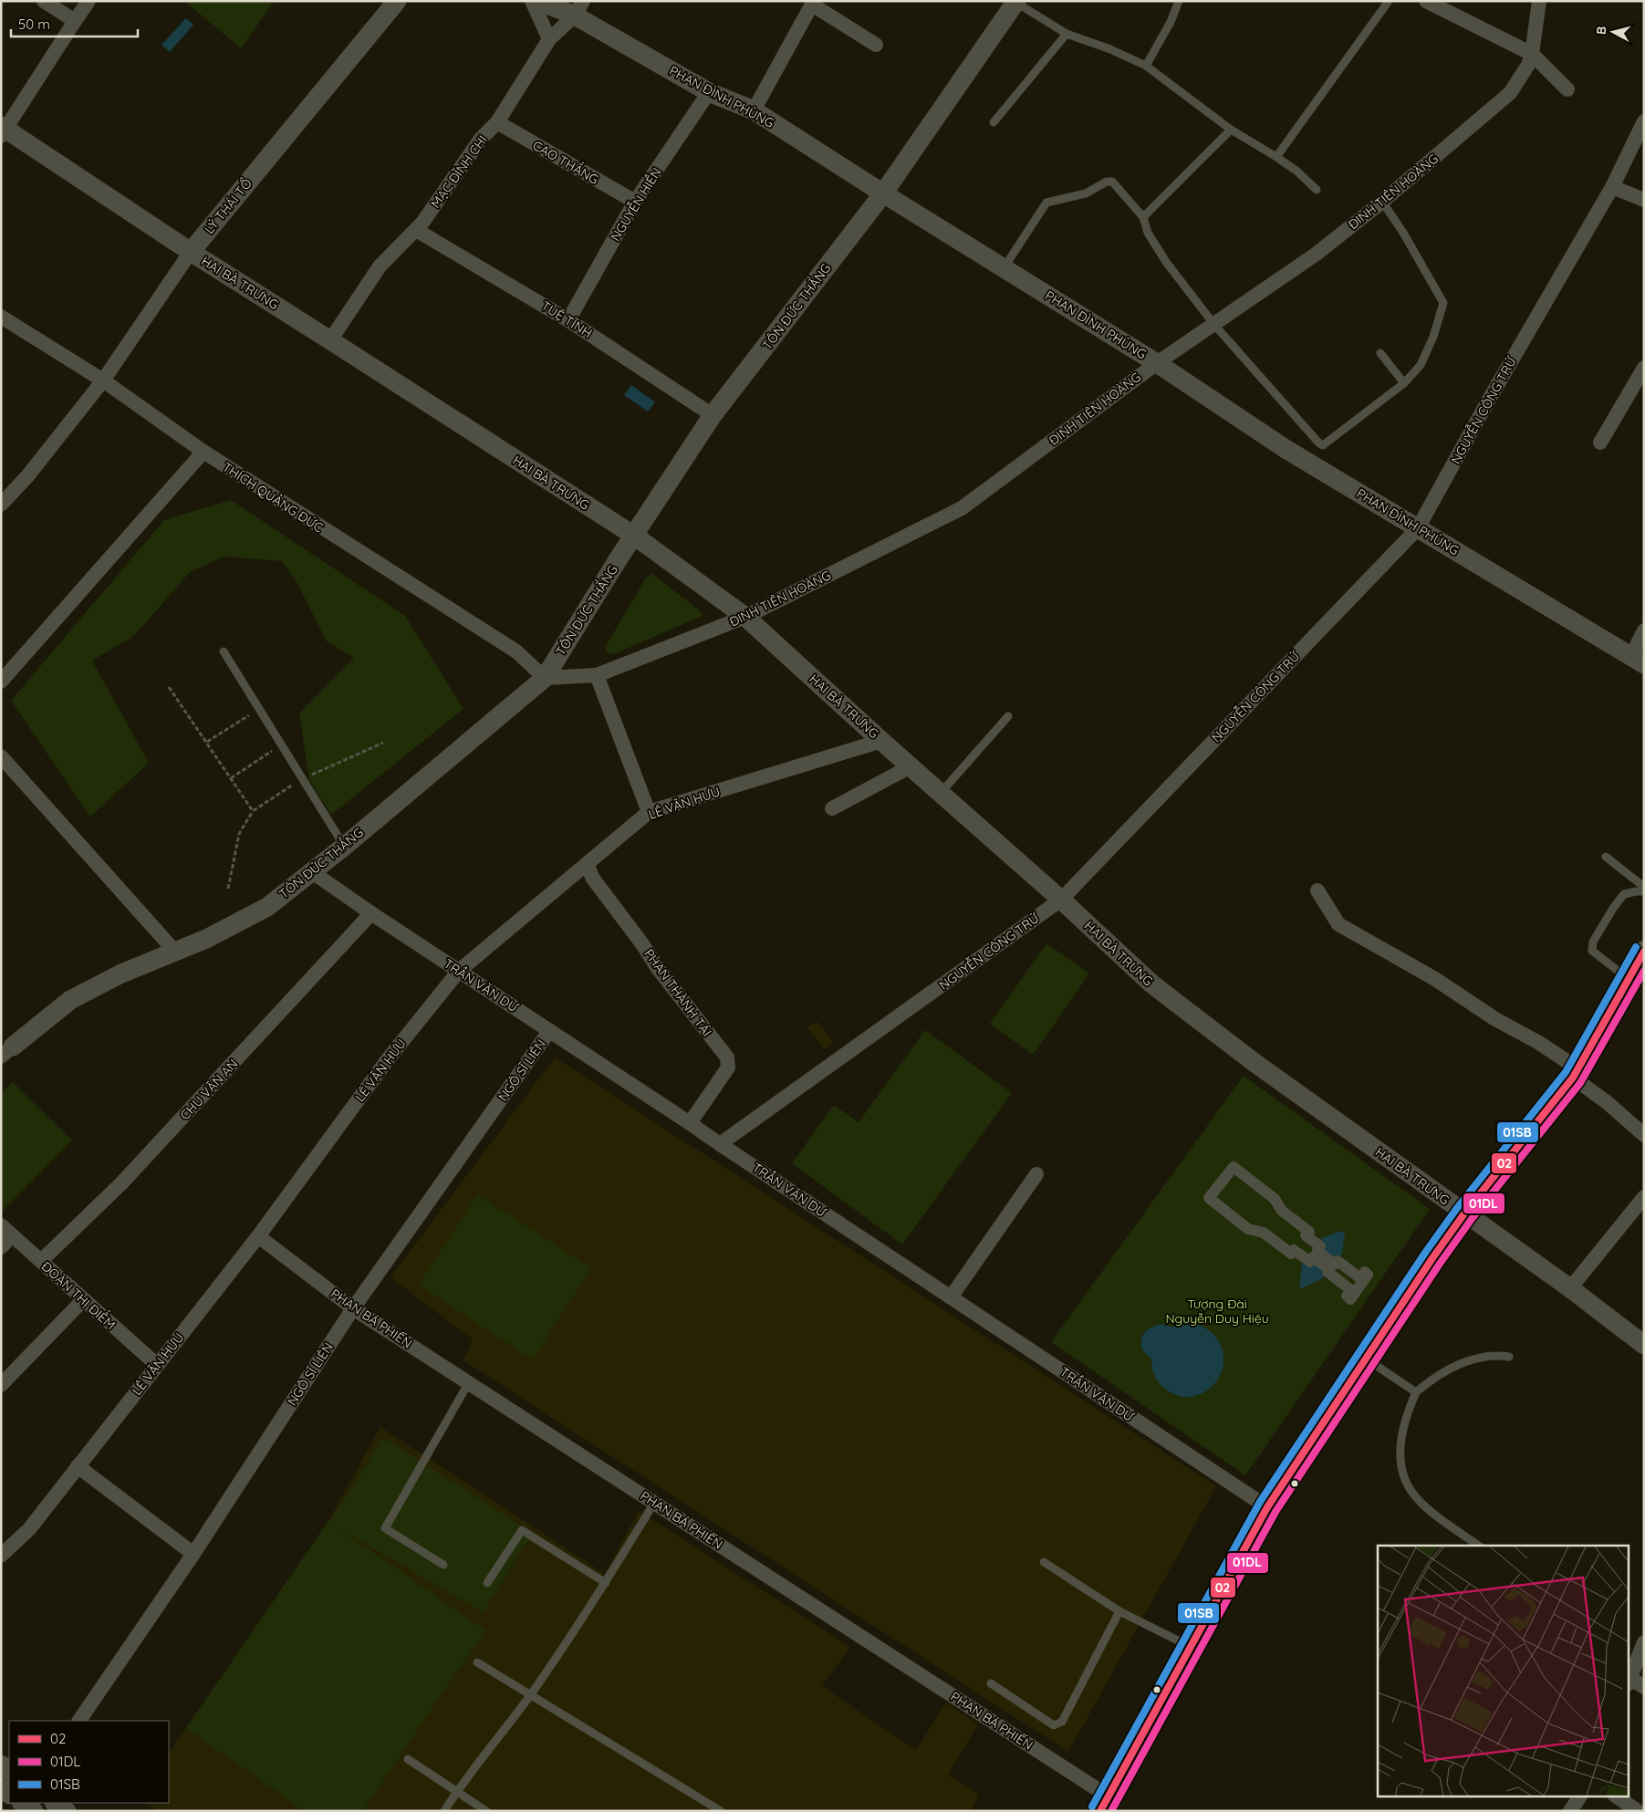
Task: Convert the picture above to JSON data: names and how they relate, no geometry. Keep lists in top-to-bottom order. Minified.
{"streets":{"street":["PHAN ĐÌNH PHÙNG","CAO THẮNG","MẠC ĐĨNH CHI","ĐINH TIÊN HOÀNG","NGUYỄN HIỀN","LÝ THÁI TỔ","HAI BÀ TRƯNG","TÔN ĐỨC THẮNG","TUỆ TĨNH","NGUYỄN CÔNG TRỨ","THÍCH QUẢNG ĐỨC","LÊ VĂN HƯU","TRẦN VĂN DƯ","PHAN THÀNH TÁI","NGÔ SĨ LIÊN","CHU VĂN AN","ĐOÀN THỊ ĐIỂM","PHAN BÁ PHIẾN"]},"crossings":[["PHAN ĐÌNH PHÙNG","MẠC ĐĨNH CHI"],["PHAN ĐÌNH PHÙNG","ĐINH TIÊN HOÀNG"],["PHAN ĐÌNH PHÙNG","NGUYỄN HIỀN"],["PHAN ĐÌNH PHÙNG","TÔN ĐỨC THẮNG"],["PHAN ĐÌNH PHÙNG","NGUYỄN CÔNG TRỨ"],["CAO THẮNG","MẠC ĐĨNH CHI"],["CAO THẮNG","NGUYỄN HIỀN"],["MẠC ĐĨNH CHI","HAI BÀ TRƯNG"],["MẠC ĐĨNH CHI","TUỆ TĨNH"],["ĐINH TIÊN HOÀNG","HAI BÀ TRƯNG"],["ĐINH TIÊN HOÀNG","TÔN ĐỨC THẮNG"],["ĐINH TIÊN HOÀNG","THÍCH QUẢNG ĐỨC"],["NGUYỄN HIỀN","TUỆ TĨNH"],["LÝ THÁI TỔ","HAI BÀ TRƯNG"],["LÝ THÁI TỔ","THÍCH QUẢNG ĐỨC"],["HAI BÀ TRƯNG","TÔN ĐỨC THẮNG"],["HAI BÀ TRƯNG","NGUYỄN CÔNG TRỨ"],["HAI BÀ TRƯNG","LÊ VĂN HƯU"],["TÔN ĐỨC THẮNG","TUỆ TĨNH"],["TÔN ĐỨC THẮNG","THÍCH QUẢNG ĐỨC"],["TÔN ĐỨC THẮNG","TRẦN VĂN DƯ"],["NGUYỄN CÔNG TRỨ","TRẦN VĂN DƯ"],["LÊ VĂN HƯU","TRẦN VĂN DƯ"],["LÊ VĂN HƯU","PHAN THÀNH TÁI"],["LÊ VĂN HƯU","ĐOÀN THỊ ĐIỂM"],["LÊ VĂN HƯU","PHAN BÁ PHIẾN"],["TRẦN VĂN DƯ","PHAN THÀNH TÁI"],["TRẦN VĂN DƯ","NGÔ SĨ LIÊN"],["TRẦN VĂN DƯ","CHU VĂN AN"],["NGÔ SĨ LIÊN","PHAN BÁ PHIẾN"],["CHU VĂN AN","ĐOÀN THỊ ĐIỂM"]],"parks":["Tượng Đài Nguyễn Duy Hiệu"],"lines":["transit line 01SB","transit line 02","transit line 01DL"],"legend":["02","01DL","01SB"],"scale_bar":"50 m","north":"left"}
